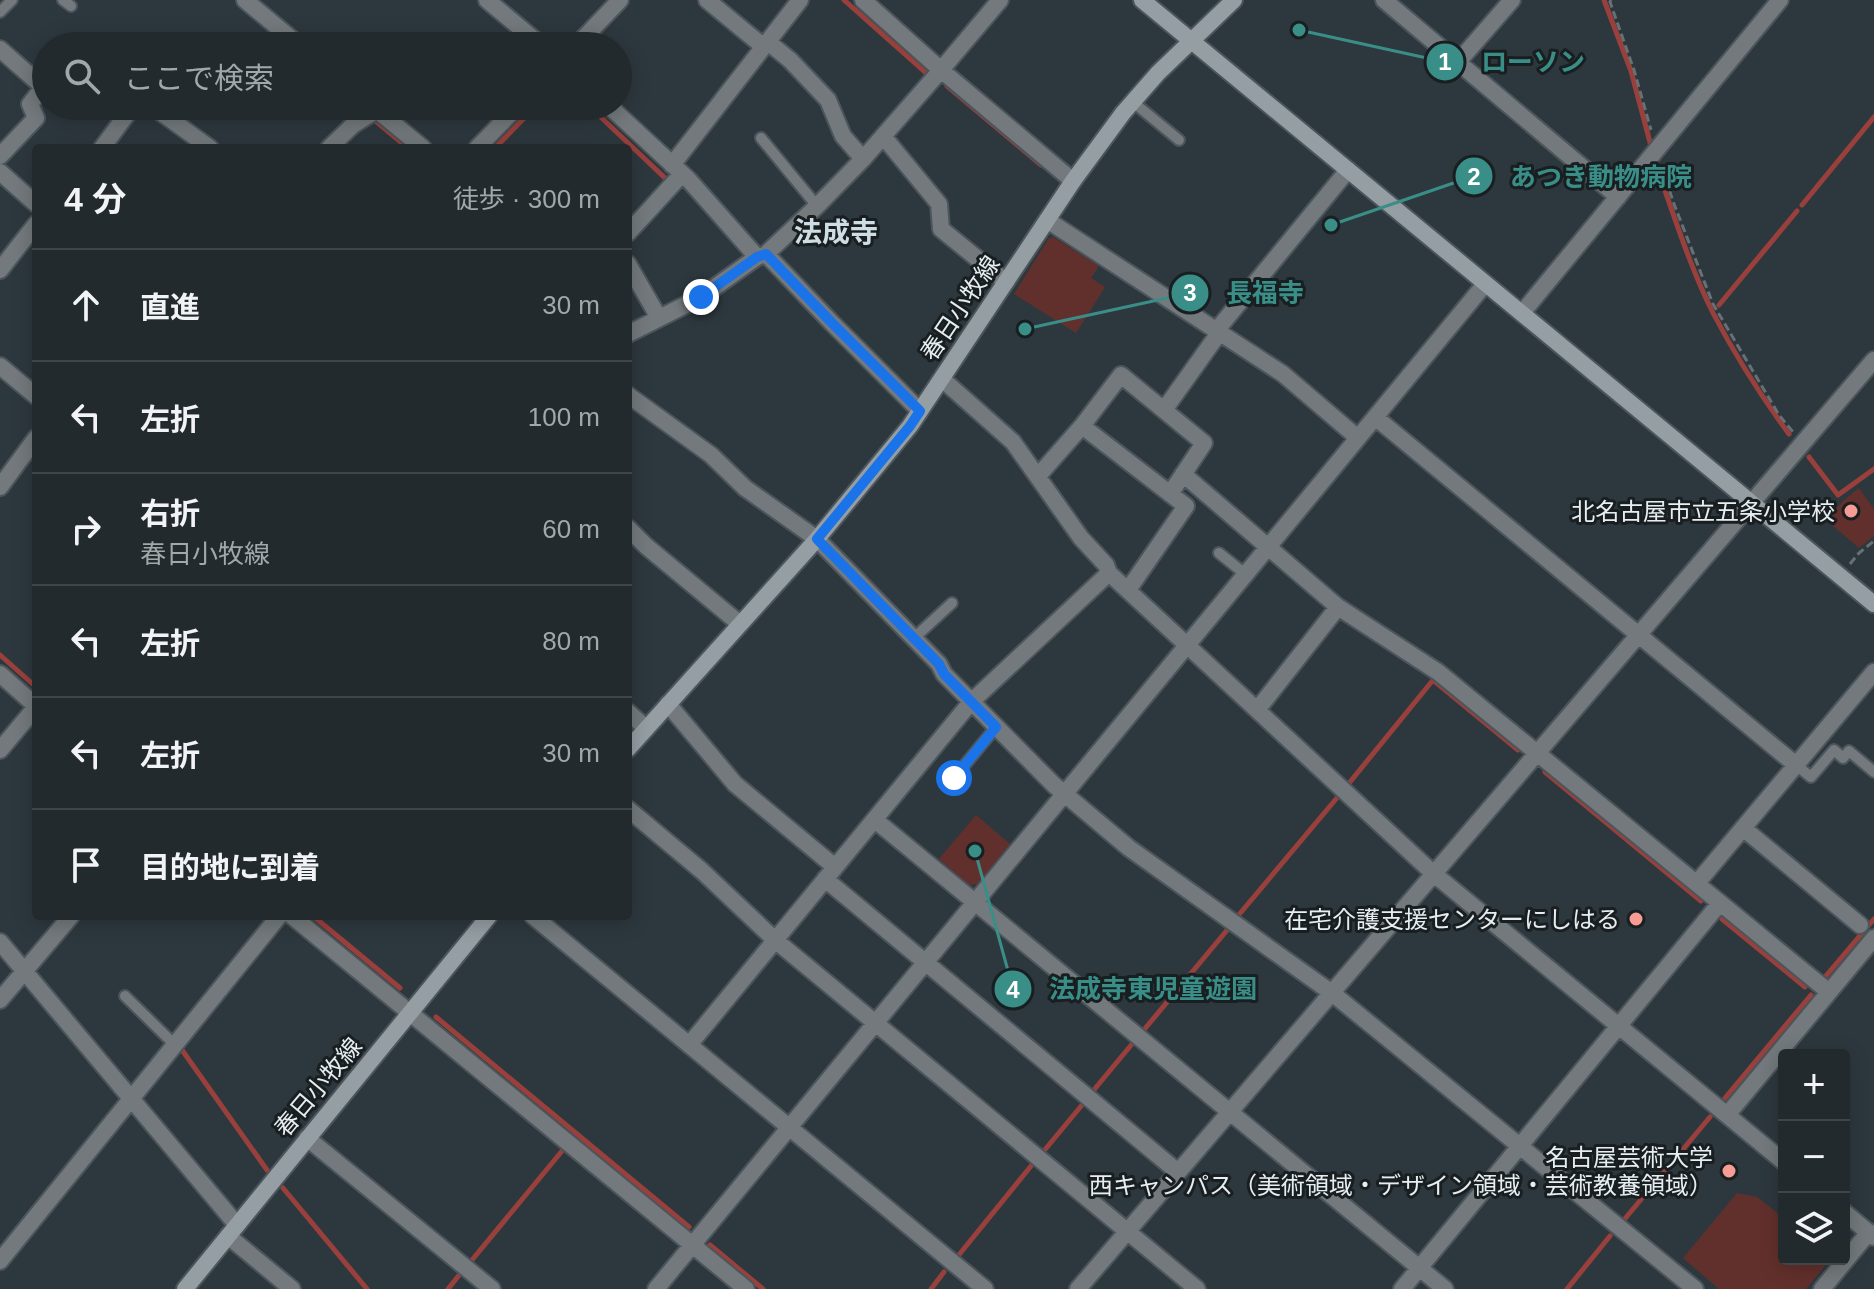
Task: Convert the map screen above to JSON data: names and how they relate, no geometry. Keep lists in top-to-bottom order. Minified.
{"streets":{"main road":["春日小牧線"]},"districts":["法成寺"],"places":["ローソン","あつき動物病院","長福寺","北名古屋市立五条小学校","法成寺東児童遊園","在宅介護支援センターにしはる","名古屋芸術大学 西キャンパス（美術領域・デザイン領域・芸術教養領域）"],"page":{"search":"ここで検索","heading":["4 分","徒歩 · 300 m"],"list":[["直進","30 m"],["左折","100 m"],["右折","春日小牧線","60 m"],["左折","80 m"],["左折","30 m"],"目的地に到着"],"map_buttons":["+","−"]}}
